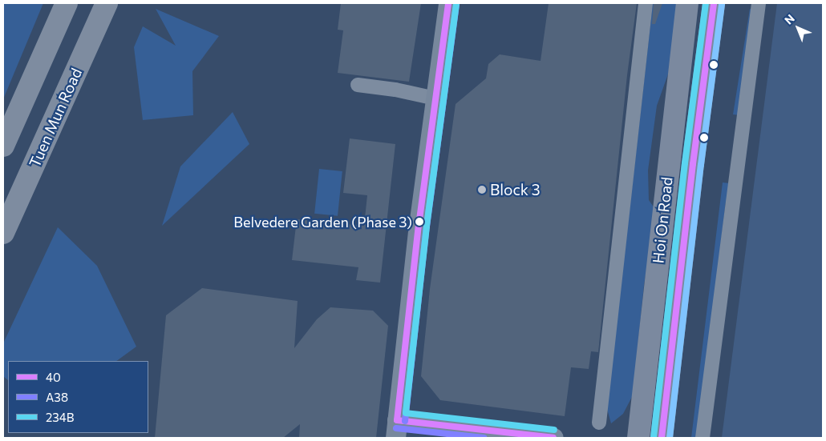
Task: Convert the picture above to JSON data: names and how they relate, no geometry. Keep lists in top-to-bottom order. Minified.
{"streets":{"highway":["Tuen Mun Road"],"main road":["Hoi On Road"]},"places":["Block 3","Belvedere Garden (Phase 3)"],"lines":["transit line 40","transit line 234B","transit line A38"],"legend":["40","A38","234B"],"north":"top left"}
